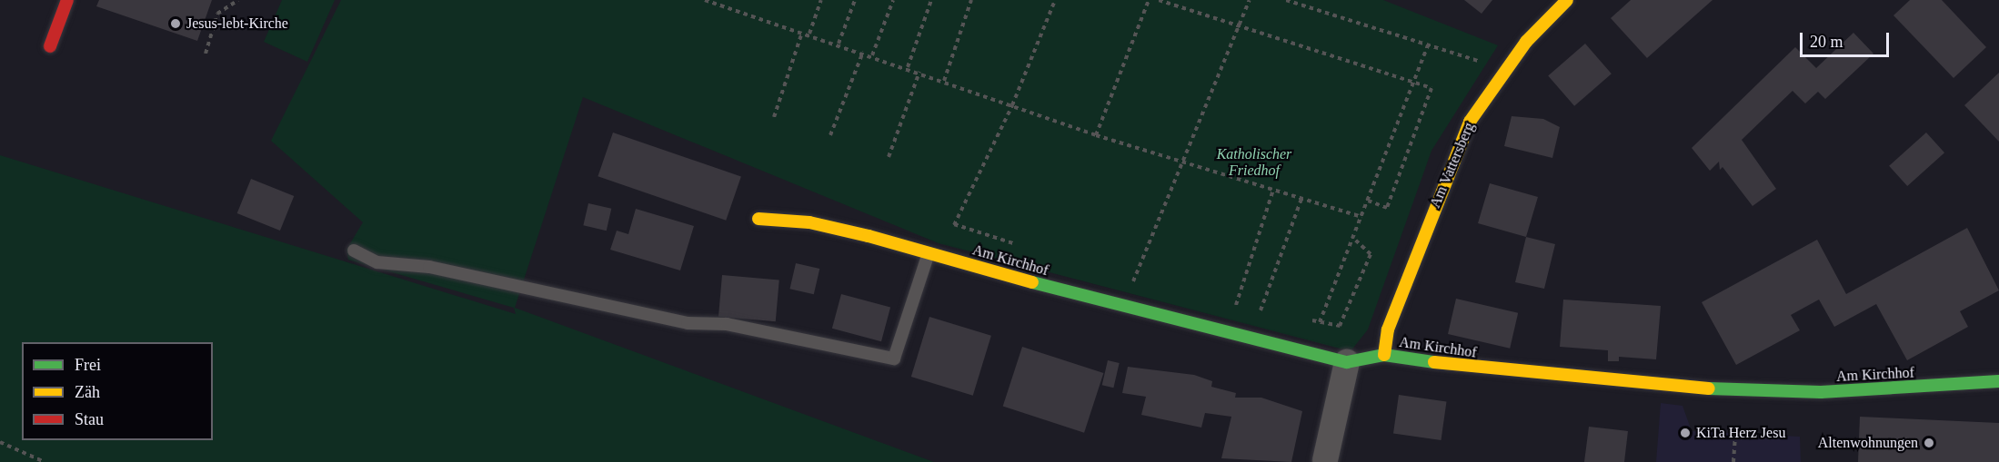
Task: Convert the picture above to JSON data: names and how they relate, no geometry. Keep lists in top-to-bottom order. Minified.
{"streets":{"street":["Am Vattersberg","Am Kirchhof"]},"crossings":[["Am Vattersberg","Am Kirchhof"]],"parks":["Katholischer Friedhof"],"places":["Jesus-lebt-Kirche","KiTa Herz Jesu","Altenwohnungen"],"legend":["Frei","Zäh","Stau"],"scale_bar":"20 m"}
